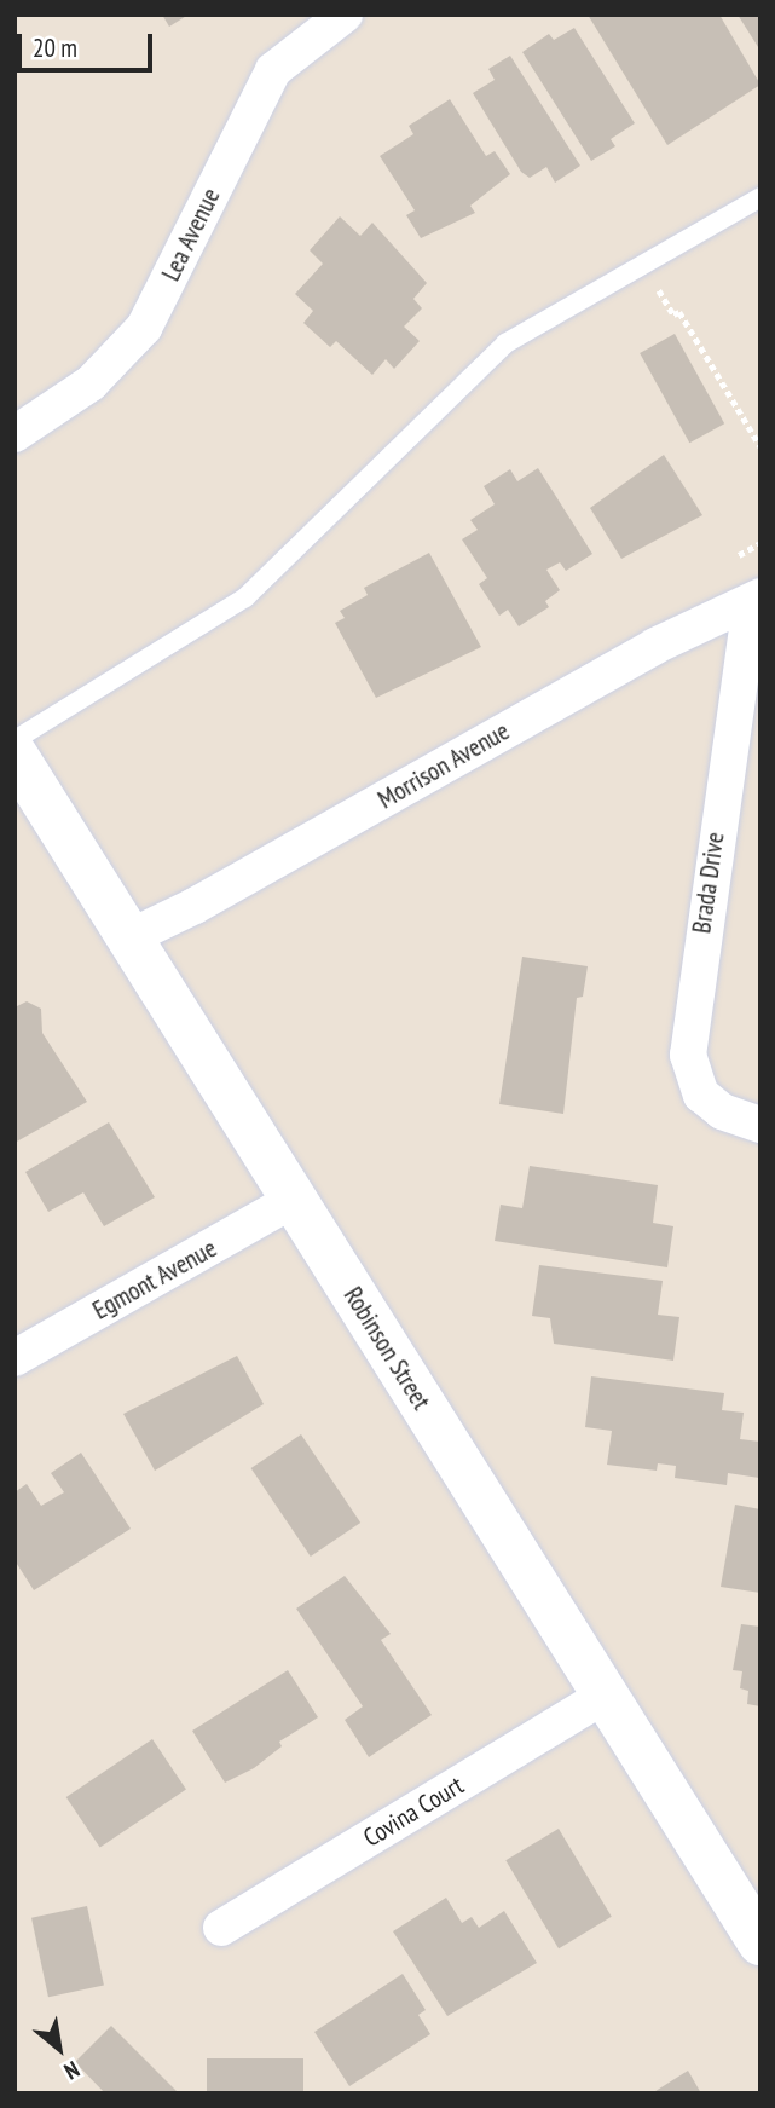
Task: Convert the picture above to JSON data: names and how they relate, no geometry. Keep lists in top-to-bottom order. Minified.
{"streets":{"street":["Lea Avenue","Morrison Avenue","Brada Drive","Egmont Avenue","Robinson Street","Covina Court"]},"crossings":[["Morrison Avenue","Brada Drive"],["Morrison Avenue","Robinson Street"],["Egmont Avenue","Robinson Street"],["Robinson Street","Covina Court"]],"scale_bar":"20 m","north":"bottom right"}
